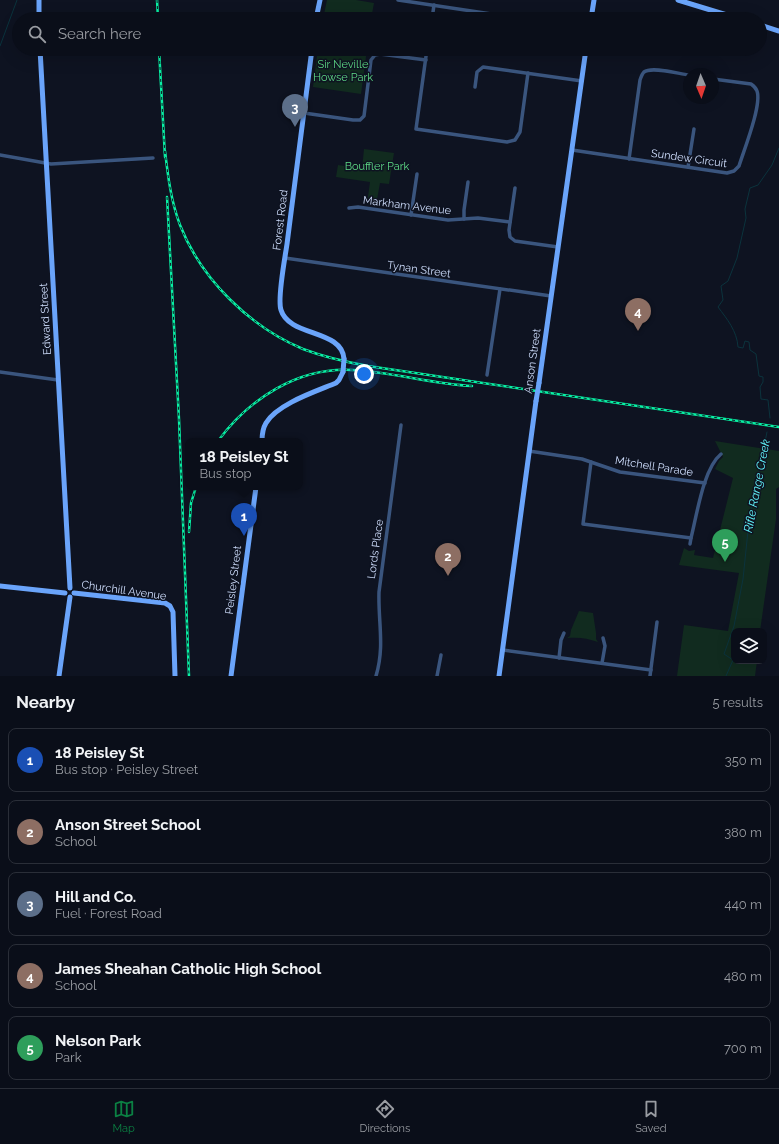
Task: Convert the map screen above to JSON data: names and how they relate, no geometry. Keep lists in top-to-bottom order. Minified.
{"streets":{"street":["Sundew Circuit","Markham Avenue","Forest Road","Tynan Street","Edward Street","Anson Street","Mitchell Parade","Lords Place","Peisley Street","Churchill Avenue"]},"crossings":[["Sundew Circuit","Anson Street"],["Forest Road","Tynan Street"],["Tynan Street","Anson Street"],["Anson Street","Mitchell Parade"]],"water":["Rifle Range Creek"],"parks":["Sir Neville Howse Park","Bouffler Park"],"north":"bottom","page":{"search":"Search here","pins":["3","4","1","5","2"],"popup":["18 Peisley St","Bus stop"],"heading":["Nearby","5 results"],"list":[{"mark":"1","name":"18 Peisley St","note":"Bus stop · Peisley Street","value":"350 m"},{"mark":"2","name":"Anson Street School","note":"School","value":"380 m"},{"mark":"3","name":"Hill and Co.","note":"Fuel · Forest Road","value":"440 m"},{"mark":"4","name":"James Sheahan Catholic High School","note":"School","value":"480 m"},{"mark":"5","name":"Nelson Park","note":"Park","value":"700 m"}],"nav":["Map","Directions","Saved"]}}
